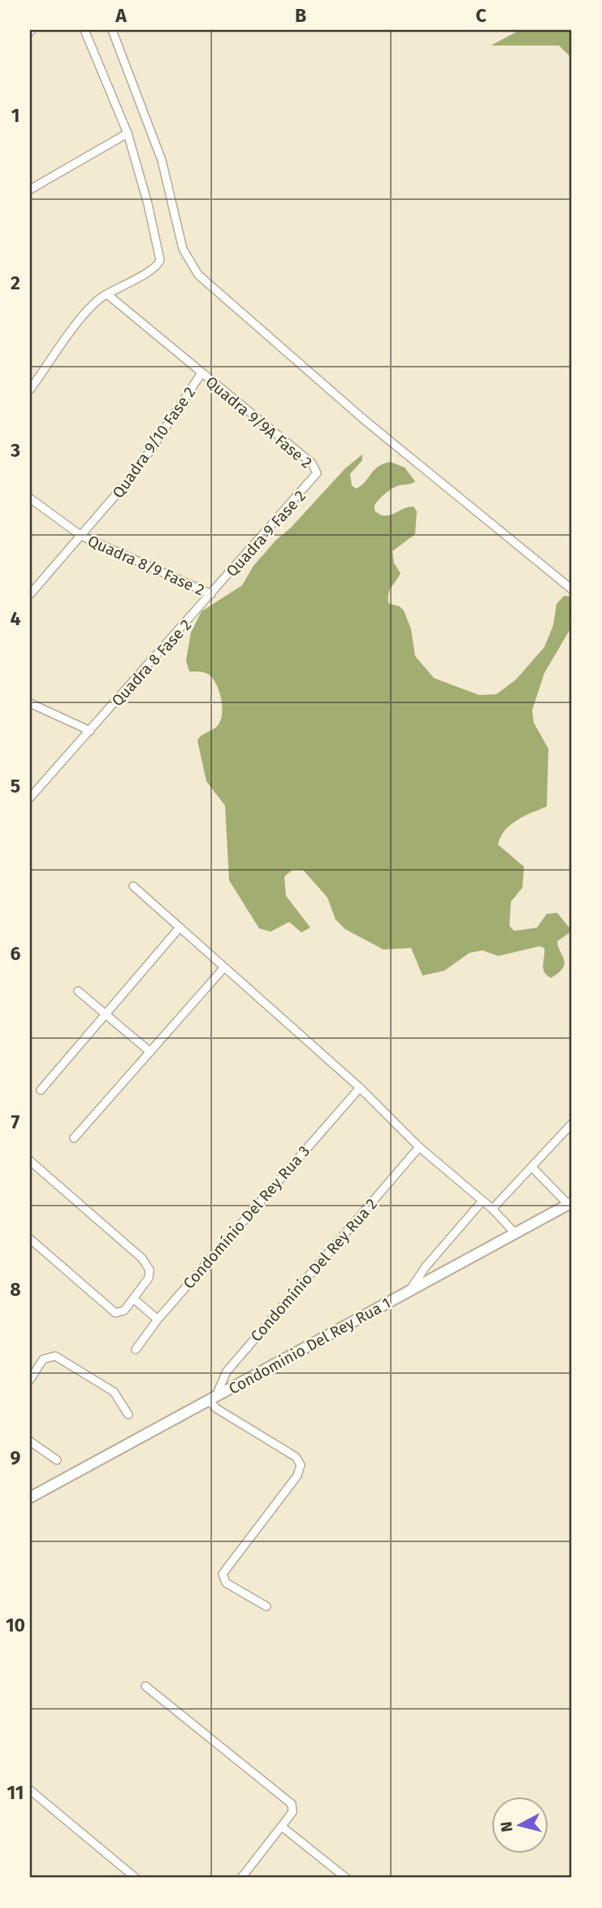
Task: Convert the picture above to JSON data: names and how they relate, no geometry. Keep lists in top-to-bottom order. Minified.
{"streets":{"street":["Quadra 9/9A Fase 2","Quadra 9/10 Fase 2","Quadra 9 Fase 2","Quadra 8/9 Fase 2","Quadra 8 Fase 2","Condomínio Del Rey Rua 3","Condomínio Del Rey Rua 2","Condominio Del Rey Rua 1"]},"crossings":[["Quadra 9/9A Fase 2","Quadra 9/10 Fase 2"],["Quadra 9/9A Fase 2","Quadra 9 Fase 2"],["Quadra 9/10 Fase 2","Quadra 8/9 Fase 2"],["Quadra 9 Fase 2","Quadra 8/9 Fase 2"],["Quadra 9 Fase 2","Quadra 8 Fase 2"],["Quadra 8/9 Fase 2","Quadra 8 Fase 2"],["Condomínio Del Rey Rua 2","Condominio Del Rey Rua 1"]],"north":"left","grid":{"columns":["A","B","C"],"rows":["1","2","3","4","5","6","7","8","9","10","11"]}}
